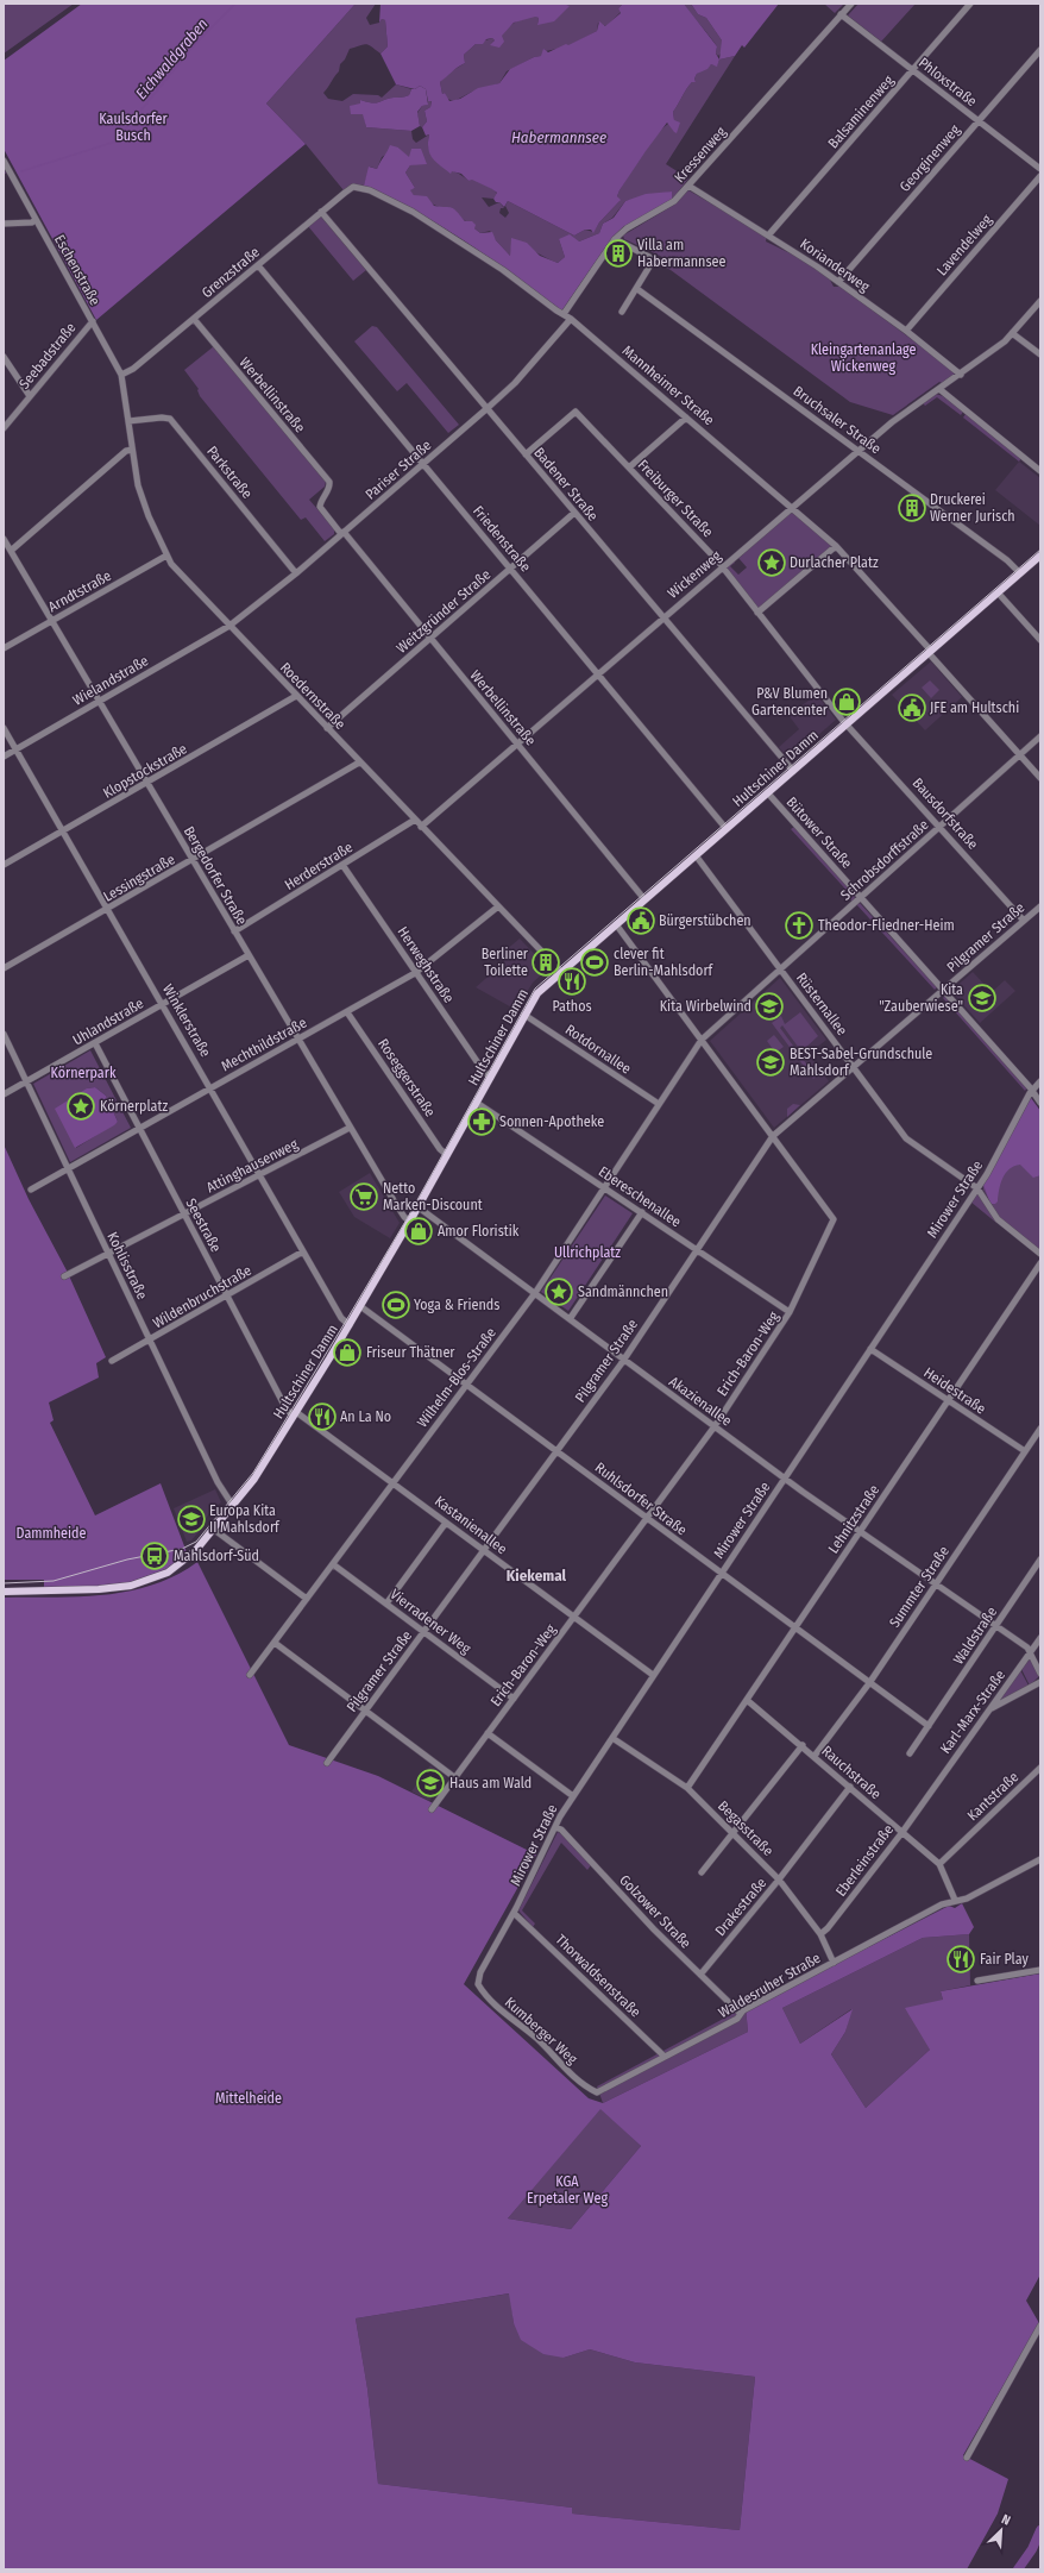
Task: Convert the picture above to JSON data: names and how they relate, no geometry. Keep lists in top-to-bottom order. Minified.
{"streets":{"main road":["Hultschiner Damm"],"street":["Phloxstraße","Balsaminenweg","Kressenweg","Georginenweg","Lavendelweg","Korianderweg","Eschenstraße","Grenzstraße","Seebadstraße","Mannheimer Straße","Werbellinstraße","Bruchsaler Straße","Pariser Straße","Parkstraße","Badener Straße","Freiburger Straße","Friedenstraße","Wickenweg","Arndtstraße","Weitzgründer Straße","Wielandstraße","Roedernstraße","Klopstockstraße","Bausdorfstraße","Bütower Straße","Schrobsdorffstraße","Herderstraße","Bergedorfer Straße","Lessingstraße","Pilgramer Straße","Herweghstraße","Rüsternallee","Winklerstraße","Uhlandstraße","Mechthildstraße","Rotdornallee","Roseggerstraße","Attinghausenweg","Ebereschenallee","Mirower Straße","Seestraße","Kohlisstraße","Wildenbruchstraße","Erich-Baron-Weg","Wilhelm-Blos-Straße","Heidestraße","Akazienallee","Ruhlsdorfer Straße","Lehnitzstraße","Kastanienallee","Summter Straße","Vierradener Weg","Waldstraße","Karl-Marx-Straße","Rauchstraße","Kantstraße","Begasstraße","Eberleinstraße","Drakestraße","Golzower Straße","Thorwaldsenstraße","Waldesruher Straße","Kumberger Weg"]},"crossings":[["Phloxstraße","Balsaminenweg"],["Phloxstraße","Kressenweg"],["Phloxstraße","Georginenweg"],["Balsaminenweg","Korianderweg"],["Kressenweg","Korianderweg"],["Kressenweg","Mannheimer Straße"],["Georginenweg","Korianderweg"],["Lavendelweg","Korianderweg"],["Korianderweg","Wickenweg"],["Eschenstraße","Grenzstraße"],["Eschenstraße","Seebadstraße"],["Eschenstraße","Roedernstraße"],["Grenzstraße","Mannheimer Straße"],["Grenzstraße","Werbellinstraße"],["Grenzstraße","Badener Straße"],["Grenzstraße","Friedenstraße"],["Mannheimer Straße","Pariser Straße"],["Mannheimer Straße","Wickenweg"],["Mannheimer Straße","Hultschiner Damm"],["Mannheimer Straße","Schrobsdorffstraße"],["Werbellinstraße","Pariser Straße"],["Werbellinstraße","Wickenweg"],["Werbellinstraße","Weitzgründer Straße"],["Werbellinstraße","Hultschiner Damm"],["Bruchsaler Straße","Wickenweg"],["Bruchsaler Straße","Hultschiner Damm"],["Pariser Straße","Parkstraße"],["Pariser Straße","Badener Straße"],["Pariser Straße","Friedenstraße"],["Pariser Straße","Wielandstraße"],["Pariser Straße","Roedernstraße"],["Parkstraße","Roedernstraße"],["Badener Straße","Freiburger Straße"],["Badener Straße","Wickenweg"],["Badener Straße","Weitzgründer Straße"],["Badener Straße","Hultschiner Damm"],["Freiburger Straße","Wickenweg"],["Freiburger Straße","Hultschiner Damm"],["Freiburger Straße","Bausdorfstraße"],["Friedenstraße","Wickenweg"],["Friedenstraße","Weitzgründer Straße"],["Friedenstraße","Hultschiner Damm"],["Wickenweg","Roedernstraße"],["Arndtstraße","Roedernstraße"],["Arndtstraße","Bergedorfer Straße"],["Weitzgründer Straße","Roedernstraße"],["Wielandstraße","Roedernstraße"],["Wielandstraße","Bergedorfer Straße"],["Wielandstraße","Winklerstraße"],["Roedernstraße","Hultschiner Damm"],["Roedernstraße","Klopstockstraße"],["Roedernstraße","Herderstraße"],["Roedernstraße","Lessingstraße"],["Roedernstraße","Mechthildstraße"],["Hultschiner Damm","Bausdorfstraße"],["Hultschiner Damm","Bütower Straße"],["Hultschiner Damm","Bergedorfer Straße"],["Hultschiner Damm","Herweghstraße"],["Hultschiner Damm","Rüsternallee"],["Hultschiner Damm","Winklerstraße"],["Hultschiner Damm","Rotdornallee"],["Hultschiner Damm","Roseggerstraße"],["Hultschiner Damm","Ebereschenallee"],["Hultschiner Damm","Seestraße"],["Hultschiner Damm","Kohlisstraße"],["Hultschiner Damm","Erich-Baron-Weg"],["Hultschiner Damm","Akazienallee"],["Hultschiner Damm","Ruhlsdorfer Straße"],["Hultschiner Damm","Kastanienallee"],["Klopstockstraße","Bergedorfer Straße"],["Klopstockstraße","Winklerstraße"],["Bausdorfstraße","Schrobsdorffstraße"],["Bausdorfstraße","Pilgramer Straße"],["Bütower Straße","Schrobsdorffstraße"],["Bütower Straße","Pilgramer Straße"],["Bütower Straße","Mirower Straße"],["Schrobsdorffstraße","Rüsternallee"],["Schrobsdorffstraße","Erich-Baron-Weg"],["Schrobsdorffstraße","Wilhelm-Blos-Straße"],["Herderstraße","Bergedorfer Straße"],["Herderstraße","Herweghstraße"],["Bergedorfer Straße","Lessingstraße"],["Bergedorfer Straße","Uhlandstraße"],["Bergedorfer Straße","Mechthildstraße"],["Bergedorfer Straße","Attinghausenweg"],["Lessingstraße","Winklerstraße"],["Pilgramer Straße","Rüsternallee"],["Pilgramer Straße","Ebereschenallee"],["Pilgramer Straße","Erich-Baron-Weg"],["Pilgramer Straße","Akazienallee"],["Pilgramer Straße","Ruhlsdorfer Straße"],["Pilgramer Straße","Kastanienallee"],["Pilgramer Straße","Vierradener Weg"],["Herweghstraße","Mechthildstraße"],["Rüsternallee","Mirower Straße"],["Winklerstraße","Uhlandstraße"],["Winklerstraße","Mechthildstraße"],["Winklerstraße","Attinghausenweg"],["Winklerstraße","Wildenbruchstraße"],["Uhlandstraße","Seestraße"],["Uhlandstraße","Kohlisstraße"],["Mechthildstraße","Roseggerstraße"],["Mechthildstraße","Seestraße"],["Mechthildstraße","Kohlisstraße"],["Rotdornallee","Wilhelm-Blos-Straße"],["Attinghausenweg","Seestraße"],["Attinghausenweg","Kohlisstraße"],["Ebereschenallee","Erich-Baron-Weg"],["Ebereschenallee","Wilhelm-Blos-Straße"],["Mirower Straße","Heidestraße"],["Mirower Straße","Akazienallee"],["Mirower Straße","Ruhlsdorfer Straße"],["Mirower Straße","Kastanienallee"],["Mirower Straße","Begasstraße"],["Mirower Straße","Golzower Straße"],["Mirower Straße","Thorwaldsenstraße"],["Mirower Straße","Kumberger Weg"],["Seestraße","Wildenbruchstraße"],["Seestraße","Kastanienallee"],["Kohlisstraße","Wildenbruchstraße"],["Erich-Baron-Weg","Wilhelm-Blos-Straße"],["Erich-Baron-Weg","Akazienallee"],["Erich-Baron-Weg","Ruhlsdorfer Straße"],["Erich-Baron-Weg","Kastanienallee"],["Erich-Baron-Weg","Vierradener Weg"],["Wilhelm-Blos-Straße","Akazienallee"],["Wilhelm-Blos-Straße","Ruhlsdorfer Straße"],["Wilhelm-Blos-Straße","Kastanienallee"],["Wilhelm-Blos-Straße","Vierradener Weg"],["Heidestraße","Lehnitzstraße"],["Heidestraße","Summter Straße"],["Akazienallee","Lehnitzstraße"],["Akazienallee","Summter Straße"],["Akazienallee","Waldstraße"],["Akazienallee","Karl-Marx-Straße"],["Ruhlsdorfer Straße","Lehnitzstraße"],["Ruhlsdorfer Straße","Summter Straße"],["Ruhlsdorfer Straße","Waldstraße"],["Lehnitzstraße","Rauchstraße"],["Lehnitzstraße","Begasstraße"],["Summter Straße","Rauchstraße"],["Karl-Marx-Straße","Eberleinstraße"],["Rauchstraße","Kantstraße"],["Rauchstraße","Eberleinstraße"],["Rauchstraße","Drakestraße"],["Rauchstraße","Waldesruher Straße"],["Begasstraße","Eberleinstraße"],["Begasstraße","Drakestraße"],["Begasstraße","Waldesruher Straße"],["Drakestraße","Golzower Straße"],["Golzower Straße","Waldesruher Straße"],["Thorwaldsenstraße","Waldesruher Straße"],["Waldesruher Straße","Kumberger Weg"]],"districts":["Kiekemal"],"water":["Eichwaldgraben","Habermannsee"],"parks":["Kaulsdorfer Busch","Kleingartenanlage Wickenweg","Körnerpark","Ullrichplatz","Dammheide","Mittelheide","KGA Erpetaler Weg"],"places":{"building":["Villa am Habermannsee","Druckerei Werner Jurisch","Berliner Toilette"],"place":["Durlacher Platz","Körnerplatz","Sandmännchen"],"shop":["P&V Blumen Gartencenter","Amor Floristik","Friseur Thätner"],"public building":["JFE am Hultschi","Bürgerstübchen"],"church":["Theodor-Fliedner-Heim"],"sports":["clever fit Berlin-Mahlsdorf","Yoga & Friends"],"restaurant":["Pathos","An La No","Fair Play"],"school or university":["Kita \"Zauberwiese\"","Kita Wirbelwind","BEST-Sabel-Grundschule Mahlsdorf","Europa Kita II Mahlsdorf","Haus am Wald"],"pharmacy":["Sonnen-Apotheke"],"supermarket":["Netto Marken-Discount"],"bus stop":["Mahlsdorf-Süd"]},"north":"top right"}
